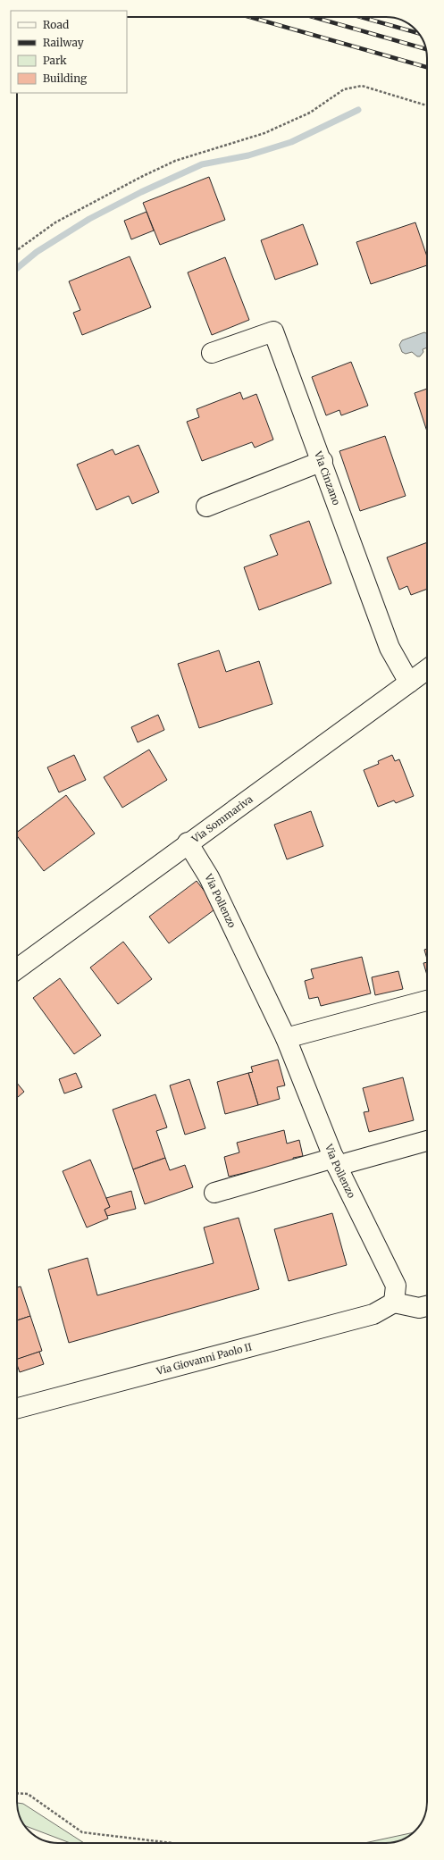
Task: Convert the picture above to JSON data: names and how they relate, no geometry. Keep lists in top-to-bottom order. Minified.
{"streets":{"street":["Via Cinzano","Via Sommariva","Via Pollenzo","Via Giovanni Paolo II"]},"crossings":[["Via Cinzano","Via Sommariva"],["Via Sommariva","Via Pollenzo"],["Via Pollenzo","Via Giovanni Paolo II"]],"legend":["Road","Railway","Park","Building"]}
